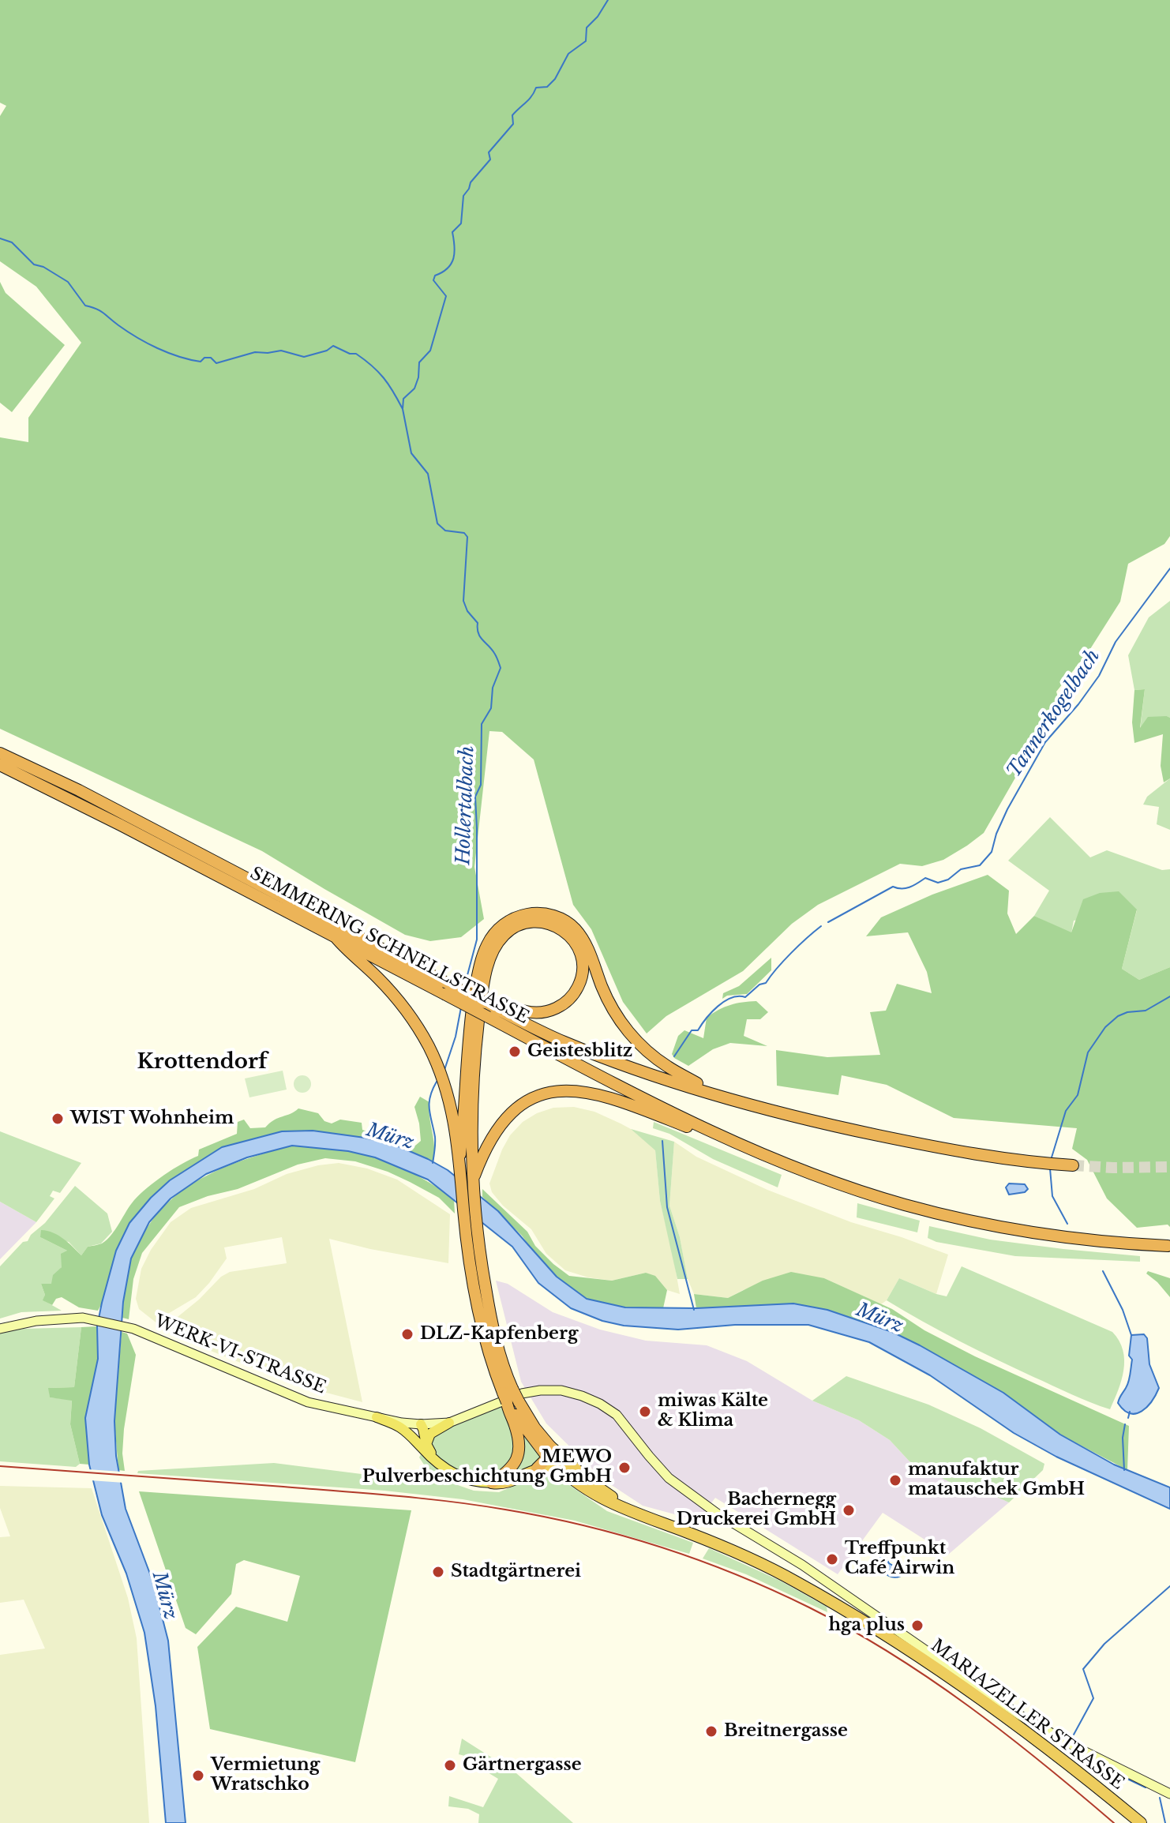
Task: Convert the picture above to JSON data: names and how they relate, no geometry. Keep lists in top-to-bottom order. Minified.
{"streets":{"highway":["SEMMERING SCHNELLSTRASSE","MARIAZELLER STRASSE"],"main road":["WERK-VI-STRASSE"]},"districts":["Krottendorf"],"water":["Tannerkogelbach","Hollertalbach","Mürz"],"places":["Geistesblitz","WIST Wohnheim","DLZ-Kapfenberg","miwas Kälte & Klima","MEWO Pulverbeschichtung GmbH","manufaktur matauschek GmbH","Bachernegg Druckerei GmbH","Treffpunkt Café Airwin","Stadtgärtnerei","hga plus","Breitnergasse","Gärtnergasse","Vermietung Wratschko"]}
